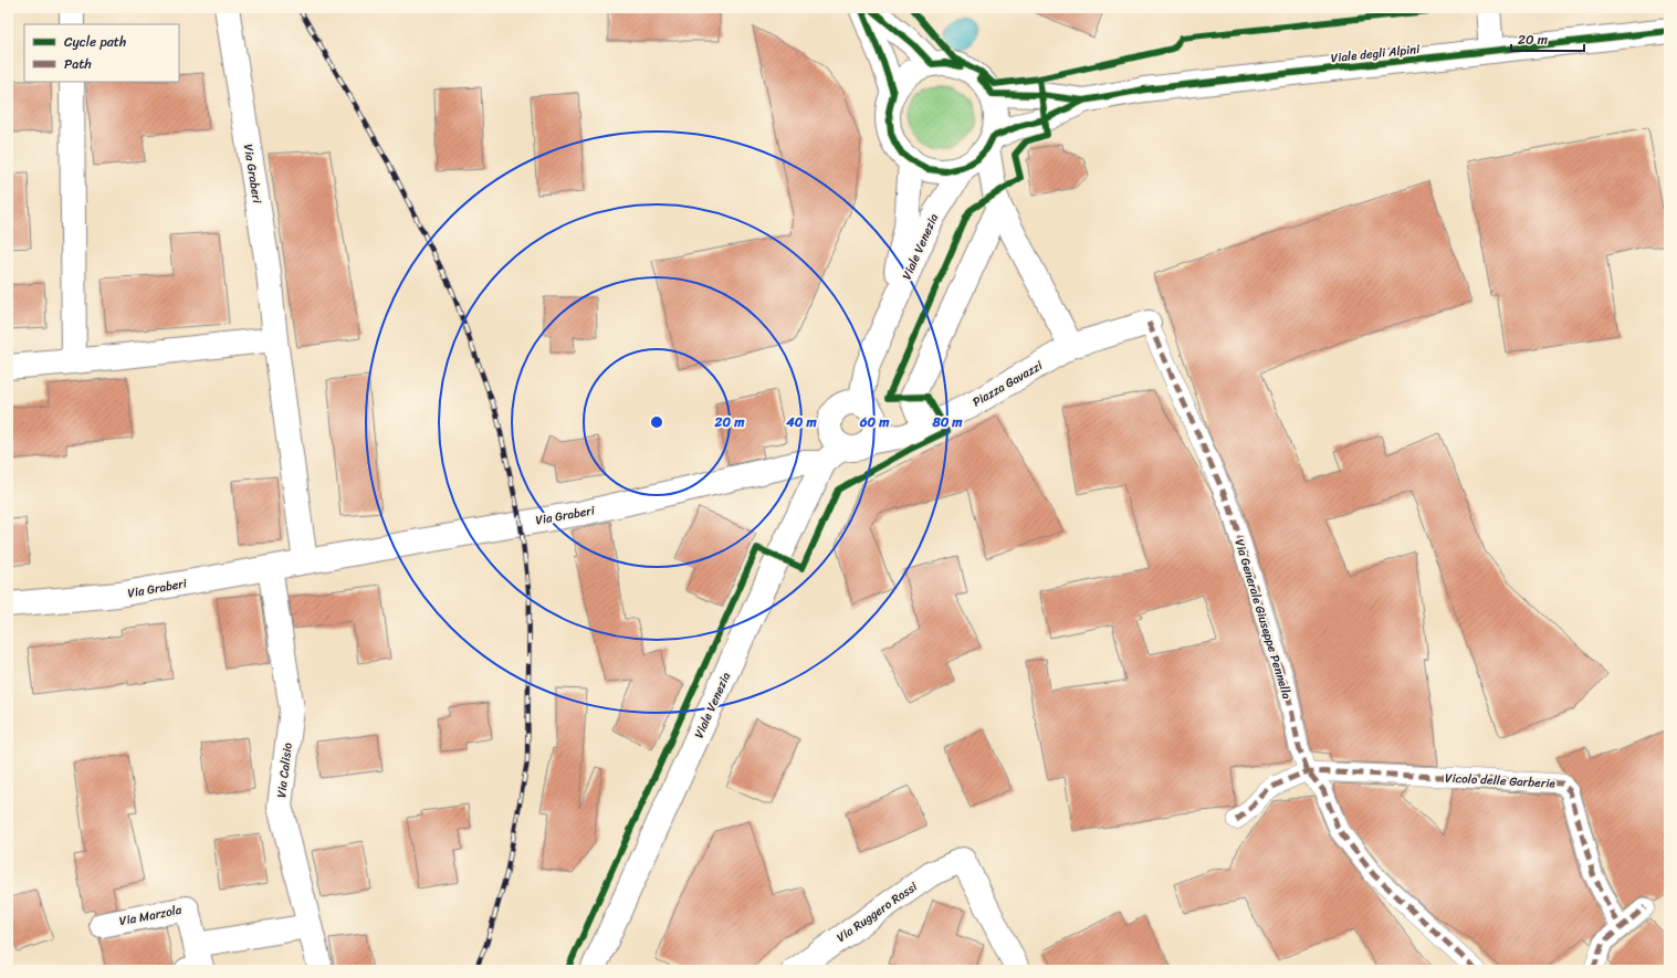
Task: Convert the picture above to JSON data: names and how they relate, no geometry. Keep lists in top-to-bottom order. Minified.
{"streets":{"street":["Viale degli Alpini","Via Graberi","Viale Venezia","Piazza Gavazzi","Via Generale Giuseppe Pennella","Via Calisio","Vicolo delle Garberie","Via Ruggero Rossi","Via Marzola"]},"crossings":[["Via Graberi","Viale Venezia"],["Via Graberi","Via Calisio"],["Viale Venezia","Piazza Gavazzi"],["Piazza Gavazzi","Via Generale Giuseppe Pennella"],["Via Generale Giuseppe Pennella","Vicolo delle Garberie"]],"legend":["Cycle path","Path"],"scale_bar":"20 m","rings":["20 m","40 m","60 m","80 m"]}
